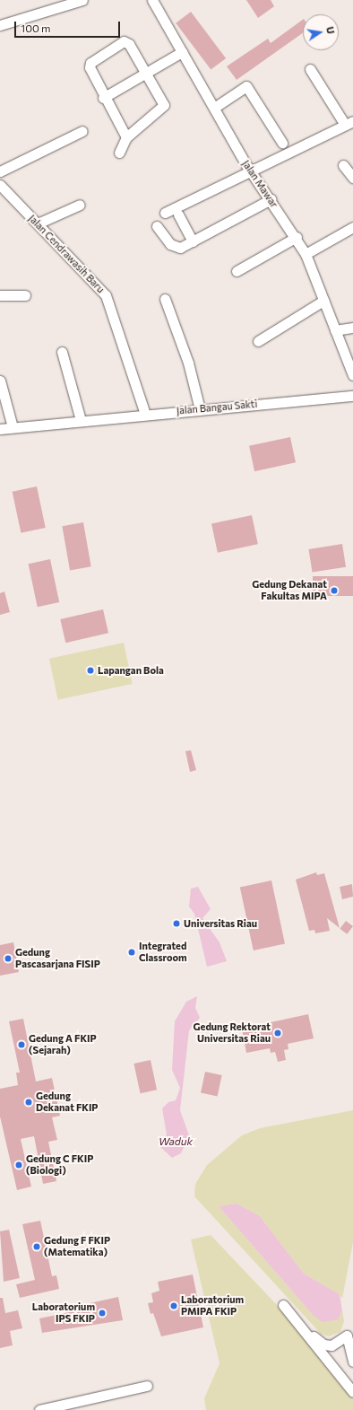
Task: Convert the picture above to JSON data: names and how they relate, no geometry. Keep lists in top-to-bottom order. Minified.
{"streets":{"street":["Jalan Mawar","Jalan Cendrawasih Baru","Jalan Bangau Sakti"]},"crossings":[["Jalan Cendrawasih Baru","Jalan Bangau Sakti"]],"water":["Waduk"],"places":["Gedung Dekanat Fakultas MIPA","Lapangan Bola","Universitas Riau","Integrated Classroom","Gedung Pascasarjana FISIP","Gedung Rektorat Universitas Riau","Gedung A FKIP (Sejarah)","Gedung Dekanat FKIP","Gedung C FKIP (Biologi)","Gedung F FKIP (Matematika)","Laboratorium PMIPA FKIP","Laboratorium IPS FKIP"],"scale_bar":"100 m","north":"right"}
